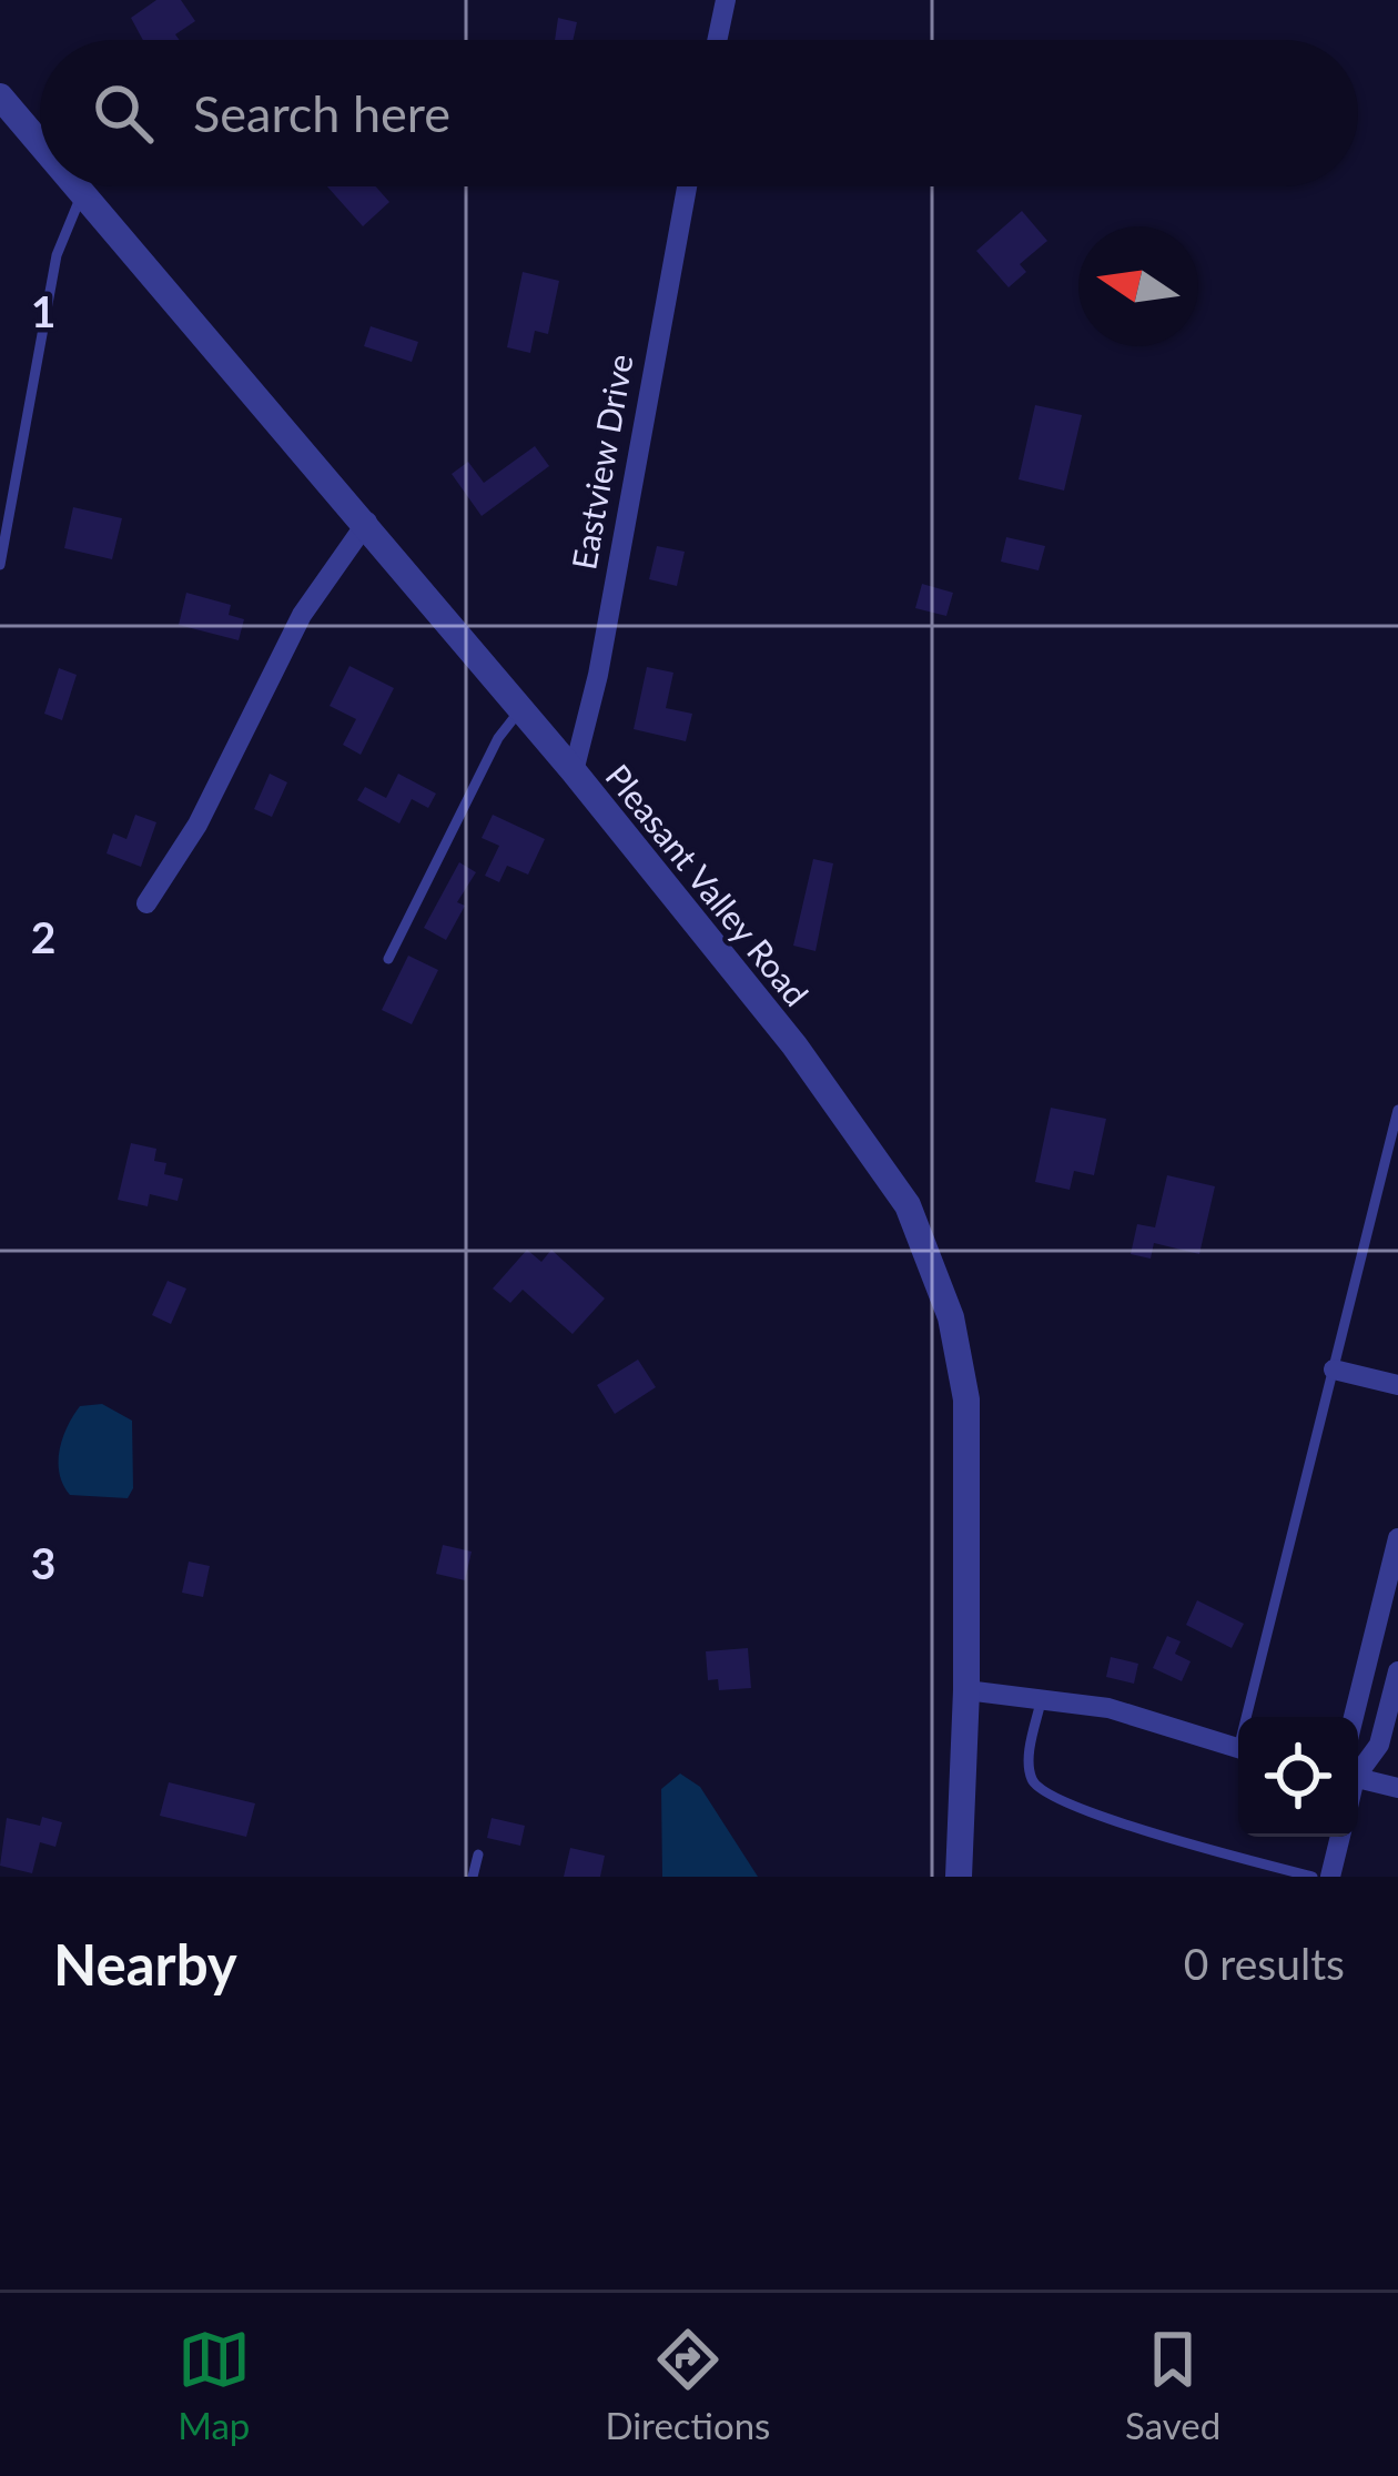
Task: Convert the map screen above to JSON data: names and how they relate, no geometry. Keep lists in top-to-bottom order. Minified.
{"streets":{"street":["Eastview Drive","Pleasant Valley Road"]},"crossings":[["Eastview Drive","Pleasant Valley Road"]],"north":"left","page":{"search":"Search here","heading":["Nearby","0 results"],"nav":["Map","Directions","Saved"]},"grid":{"rows":["1","2","3"]}}
